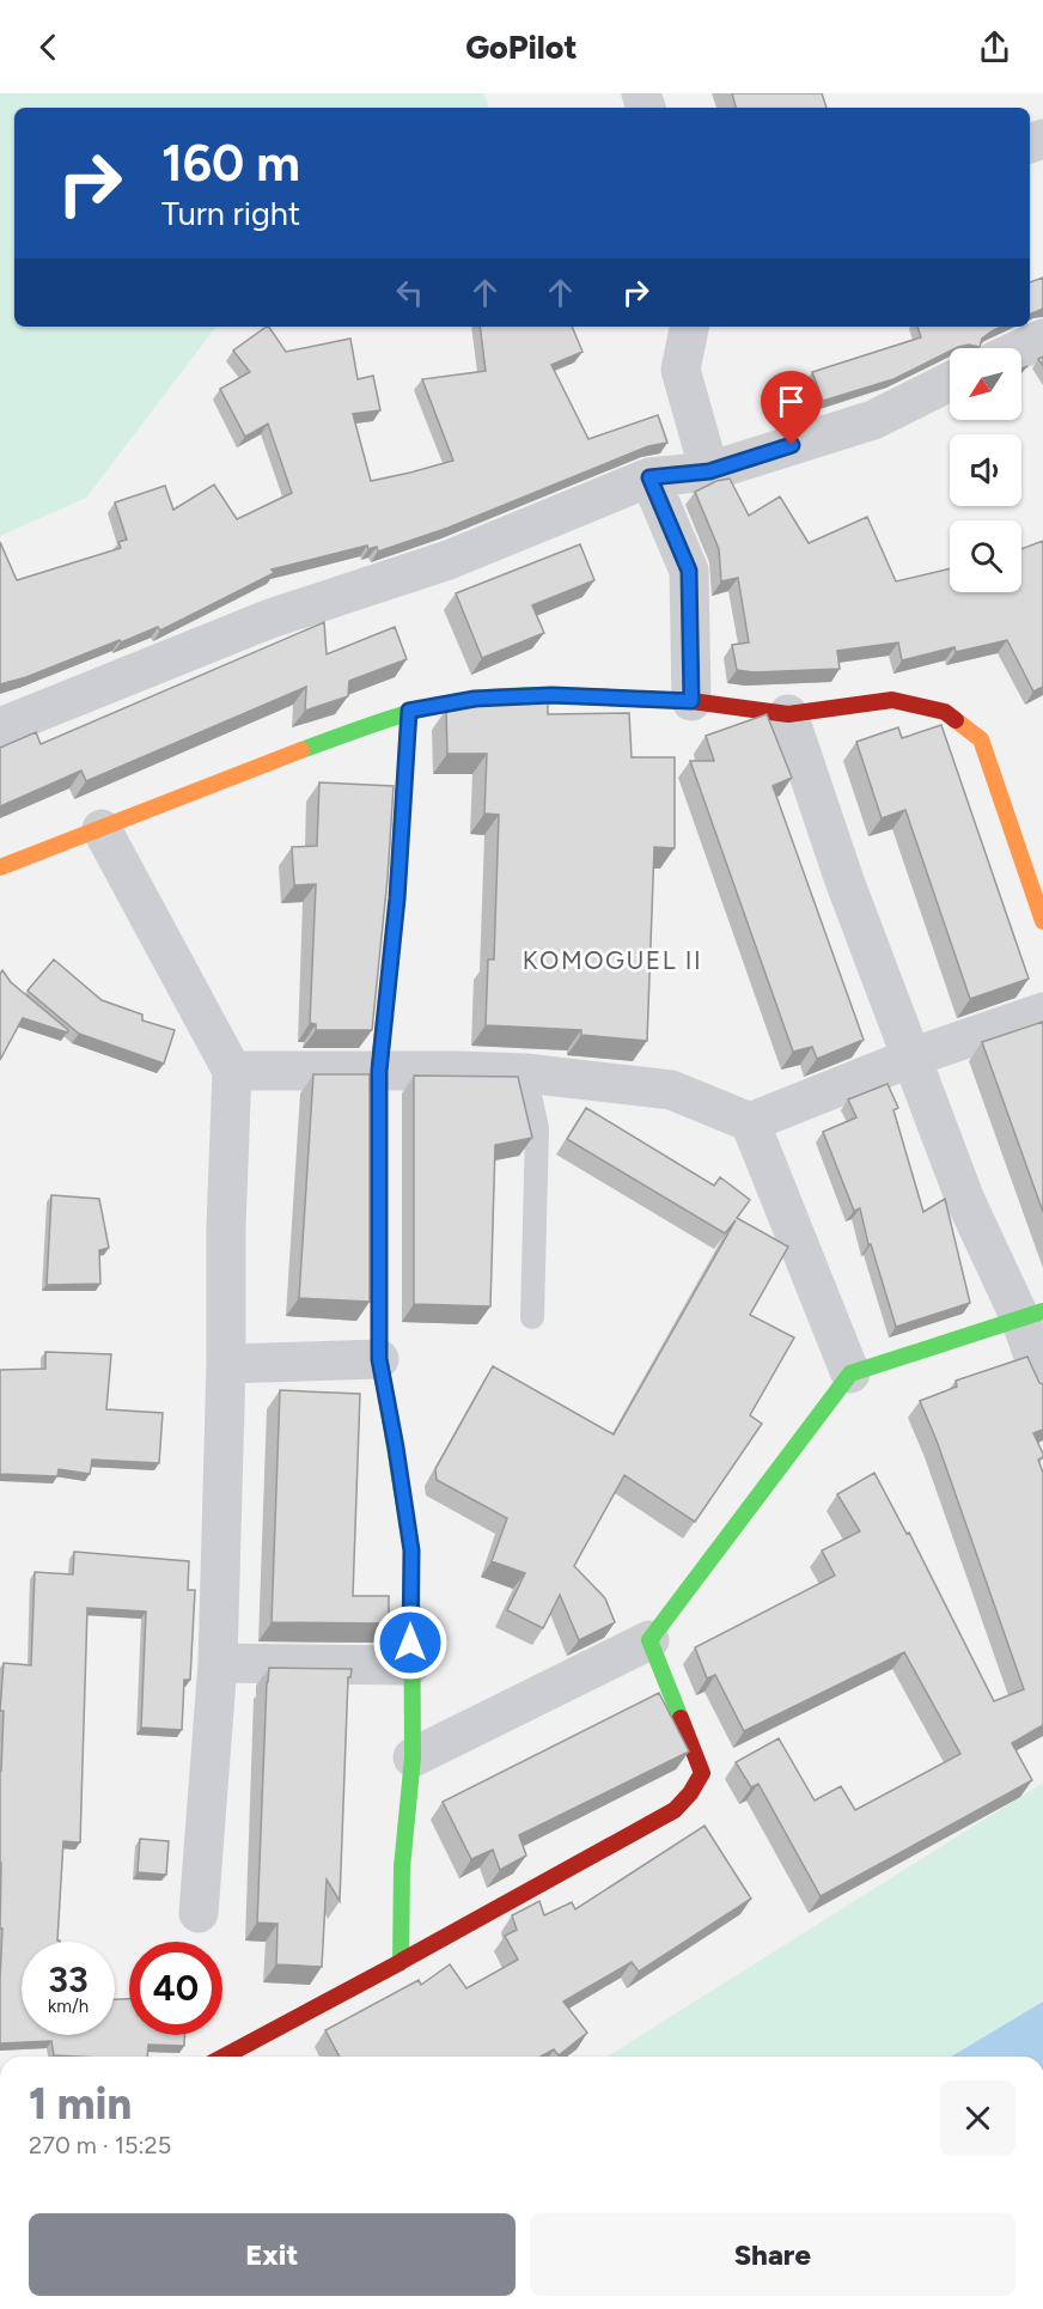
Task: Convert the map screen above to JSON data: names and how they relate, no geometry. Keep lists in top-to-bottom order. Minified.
{"districts":["KOMOGUEL II"],"north":"bottom left","page":{"header":"GoPilot","turn":["160 m","Turn right"],"speed":"33 km/h","limit":"40","heading":["1 min","270 m · 15:25"],"buttons":["Exit","Share"]}}
